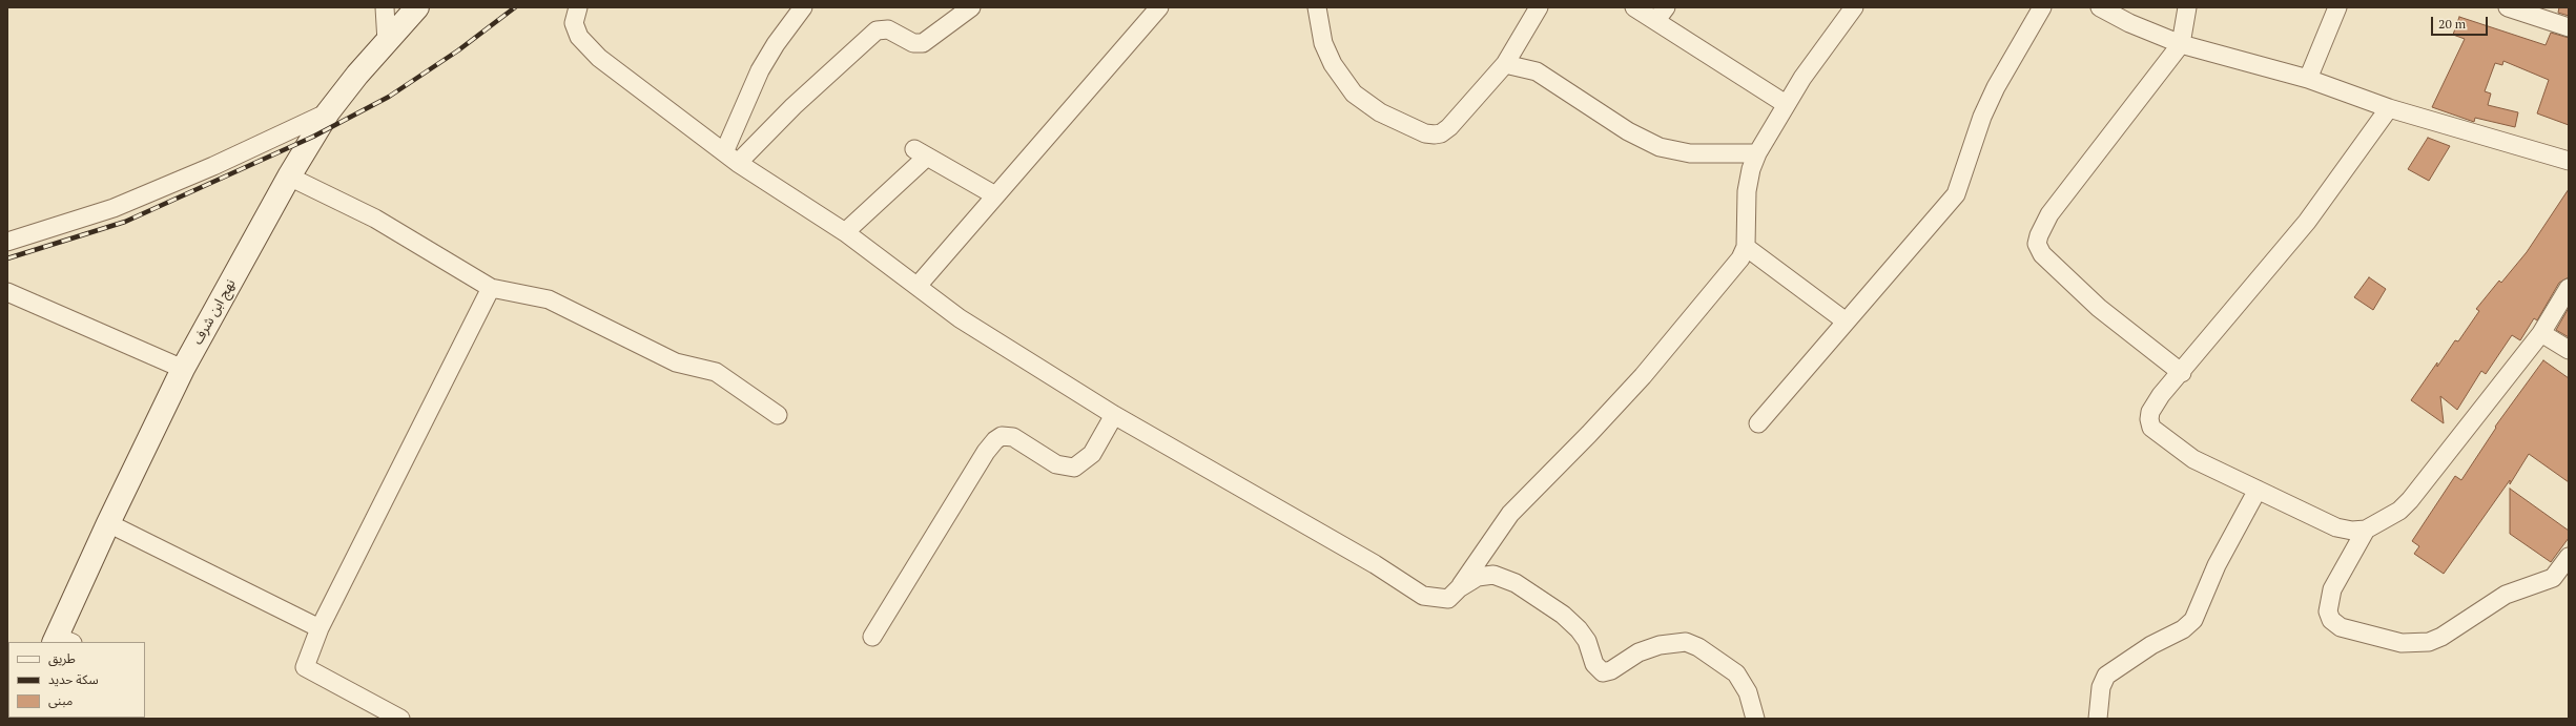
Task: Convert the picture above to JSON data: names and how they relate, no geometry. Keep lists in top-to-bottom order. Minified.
{"streets":{"main road":["نهج ابن شرف"]},"legend":["طريق","سكة حديد","مبنى"],"scale_bar":"20 m"}
